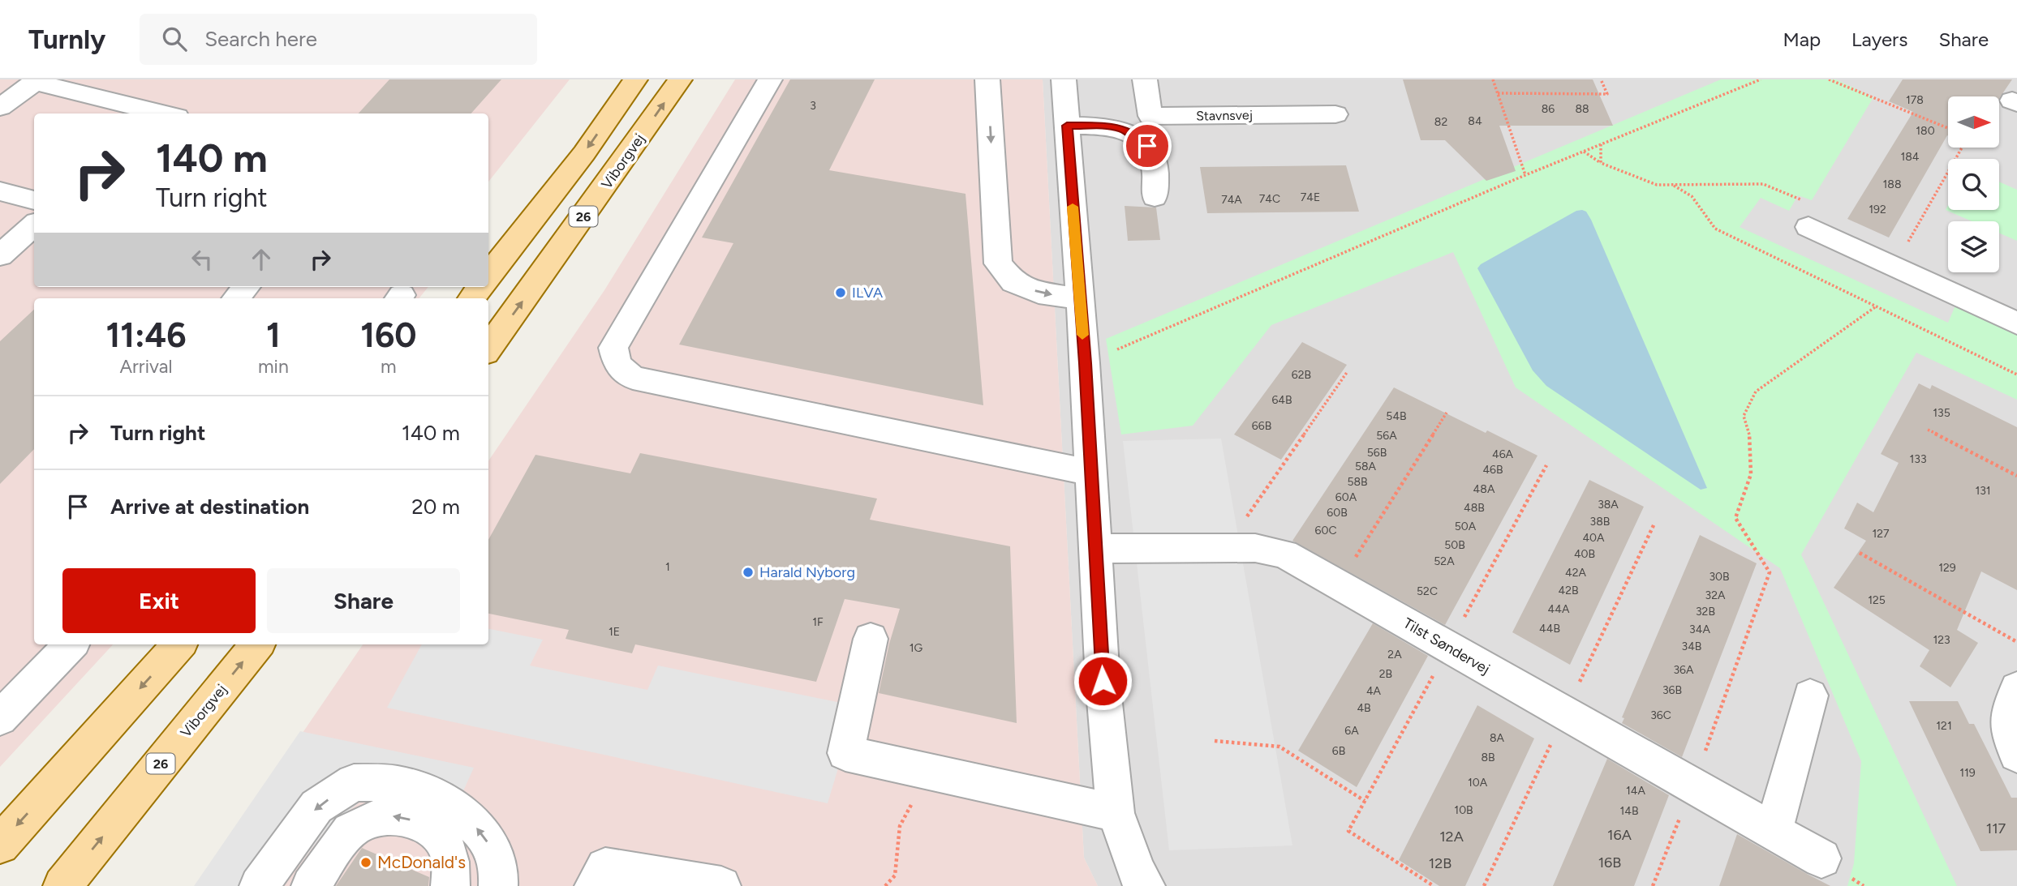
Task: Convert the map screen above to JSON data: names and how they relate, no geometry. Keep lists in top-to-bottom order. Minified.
{"streets":{"main road":["Viborgvej","26"],"street":["Stavnsvej","Tilst Søndervej"]},"places":["ILVA","Harald Nyborg","McDonald's"],"house_numbers":["178","3","86","88","84","82","180","184","188","74E","74C","74A","192","62B","64B","135","54B","66B","56A","56B","46A","133","58A","46B","58B","48A","131","60A","38A","48B","60B","38B","50A","60C","127","40A","50B","40B","52A","1","129","42A","30B","42B","52C","32A","125","44A","32B","1F","44B","34A","1E","123","34B","1G","2A","36A","2B","36B","4A","4B","36C","121","6A","8A","6B","8B","119","10A","14A","10B","14B","117","16A","12A","16B","12B"],"north":"right","page":{"header":"Turnly","search":"Search here","nav":["Map","Layers","Share"],"turn":["140 m","Turn right"],"eta":["11:46","Arrival","1","min","160","m"],"list":[{"name":"Turn right","value":"140 m"},{"name":"Arrive at destination","value":"20 m"}],"buttons":["Exit","Share"]}}
